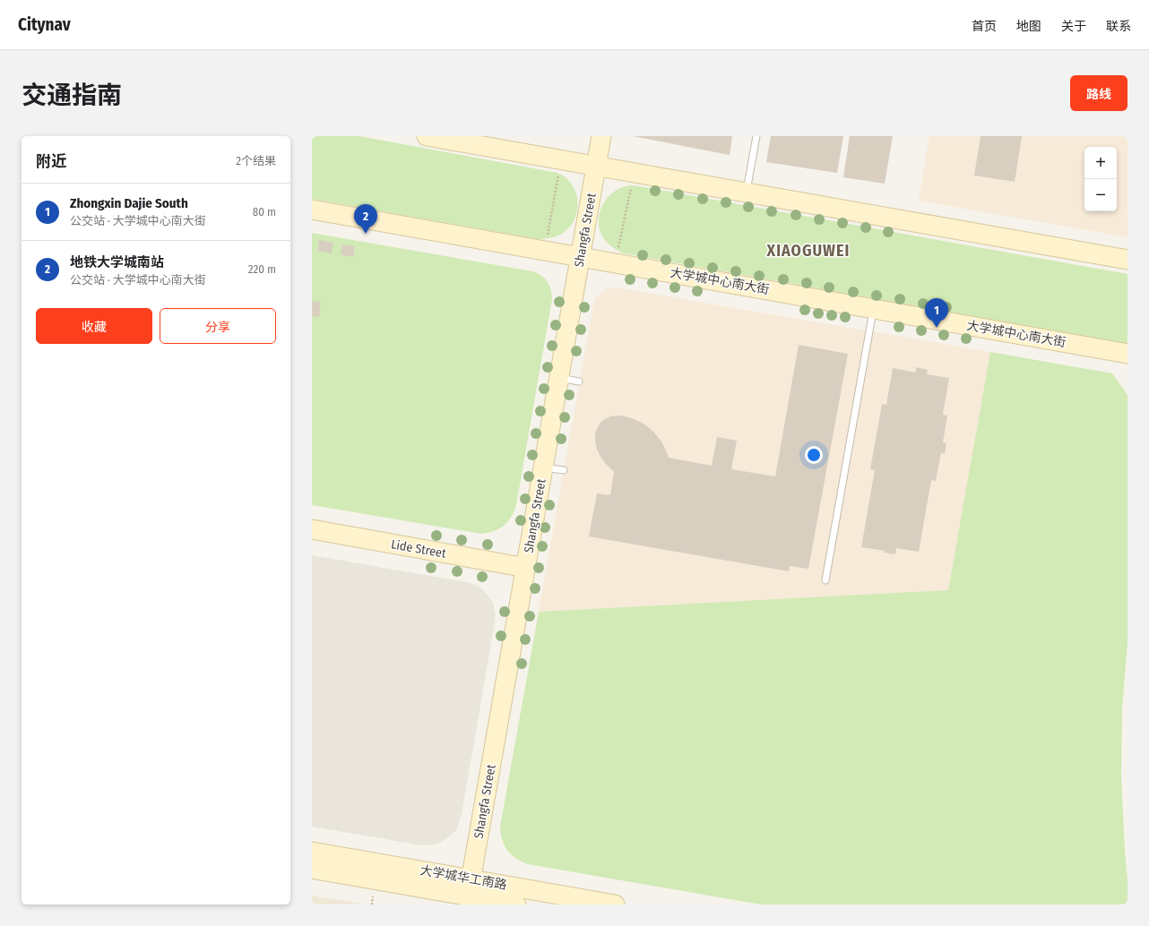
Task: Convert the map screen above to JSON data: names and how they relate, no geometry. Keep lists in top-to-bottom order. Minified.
{"streets":{"main road":["Shangfa Street","大学城中心南大街","Lide Street","大学城华工南路"]},"crossings":[["Shangfa Street","大学城中心南大街"],["Shangfa Street","Lide Street"],["Shangfa Street","大学城华工南路"]],"districts":["XIAOGUWEI"],"page":{"header":"Citynav","nav":["首页","地图","关于","联系"],"title":"交通指南","buttons":["路线",["收藏","分享"]],"heading":["附近","2个结果"],"map_buttons":["+","−"],"list":[{"mark":"1","name":"Zhongxin Dajie South","note":"公交站 · 大学城中心南大街","value":"80 m"},{"mark":"2","name":"地铁大学城南站","note":"公交站 · 大学城中心南大街","value":"220 m"}],"pins":["2","1"]}}
